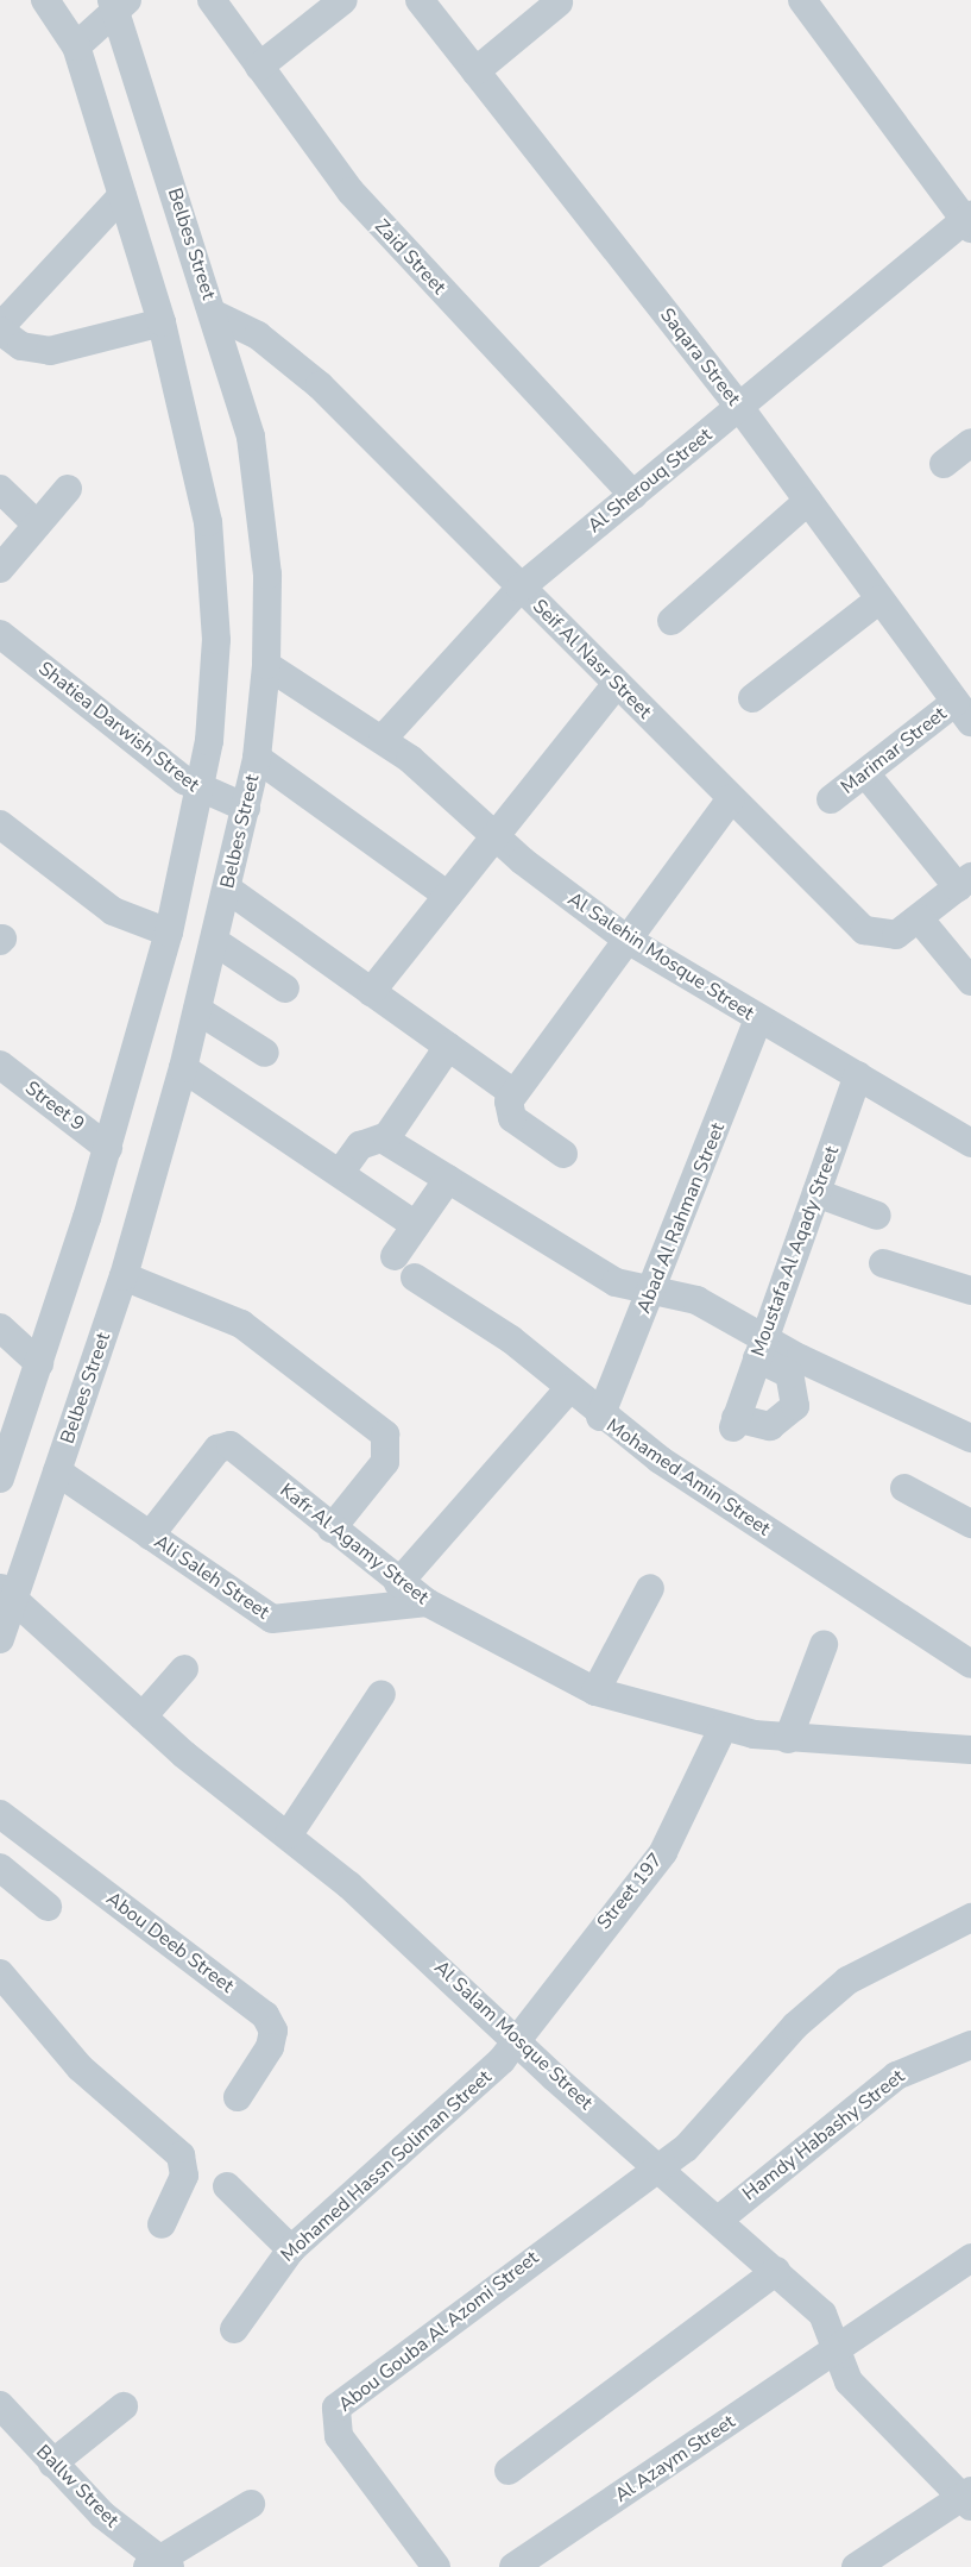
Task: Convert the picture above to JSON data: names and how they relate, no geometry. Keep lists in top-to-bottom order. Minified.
{"streets":{"street":["Belbes Street","Zaid Street","Saqara Street","Al Sherouq Street","Seif Al Nasr Street","Shatiea Darwish Street","Marimar Street","Al Salehin Mosque Street","Street 9","Abad Al Rahman Street","Moustafa Al Aqady Street","Mohamed Amin Street","Kafr Al Agamy Street","Ali Saleh Street","Street 197","Abou Deeb Street","Al Salam Mosque Street","Hamdy Habashy Street","Mohamed Hassn Soliman Street","Abou Gouba Al Azomi Street","Al Azaym Street","Ballw Street"]},"crossings":[["Belbes Street","Seif Al Nasr Street"],["Belbes Street","Shatiea Darwish Street"],["Belbes Street","Al Salehin Mosque Street"],["Belbes Street","Ali Saleh Street"],["Belbes Street","Al Salam Mosque Street"],["Zaid Street","Al Sherouq Street"],["Saqara Street","Al Sherouq Street"],["Saqara Street","Marimar Street"],["Al Sherouq Street","Seif Al Nasr Street"],["Al Sherouq Street","Al Salehin Mosque Street"],["Al Salehin Mosque Street","Abad Al Rahman Street"],["Al Salehin Mosque Street","Moustafa Al Aqady Street"],["Abad Al Rahman Street","Mohamed Amin Street"],["Kafr Al Agamy Street","Ali Saleh Street"],["Kafr Al Agamy Street","Street 197"],["Street 197","Al Salam Mosque Street"],["Street 197","Mohamed Hassn Soliman Street"],["Al Salam Mosque Street","Hamdy Habashy Street"],["Al Salam Mosque Street","Mohamed Hassn Soliman Street"],["Al Salam Mosque Street","Abou Gouba Al Azomi Street"],["Al Salam Mosque Street","Al Azaym Street"]]}
